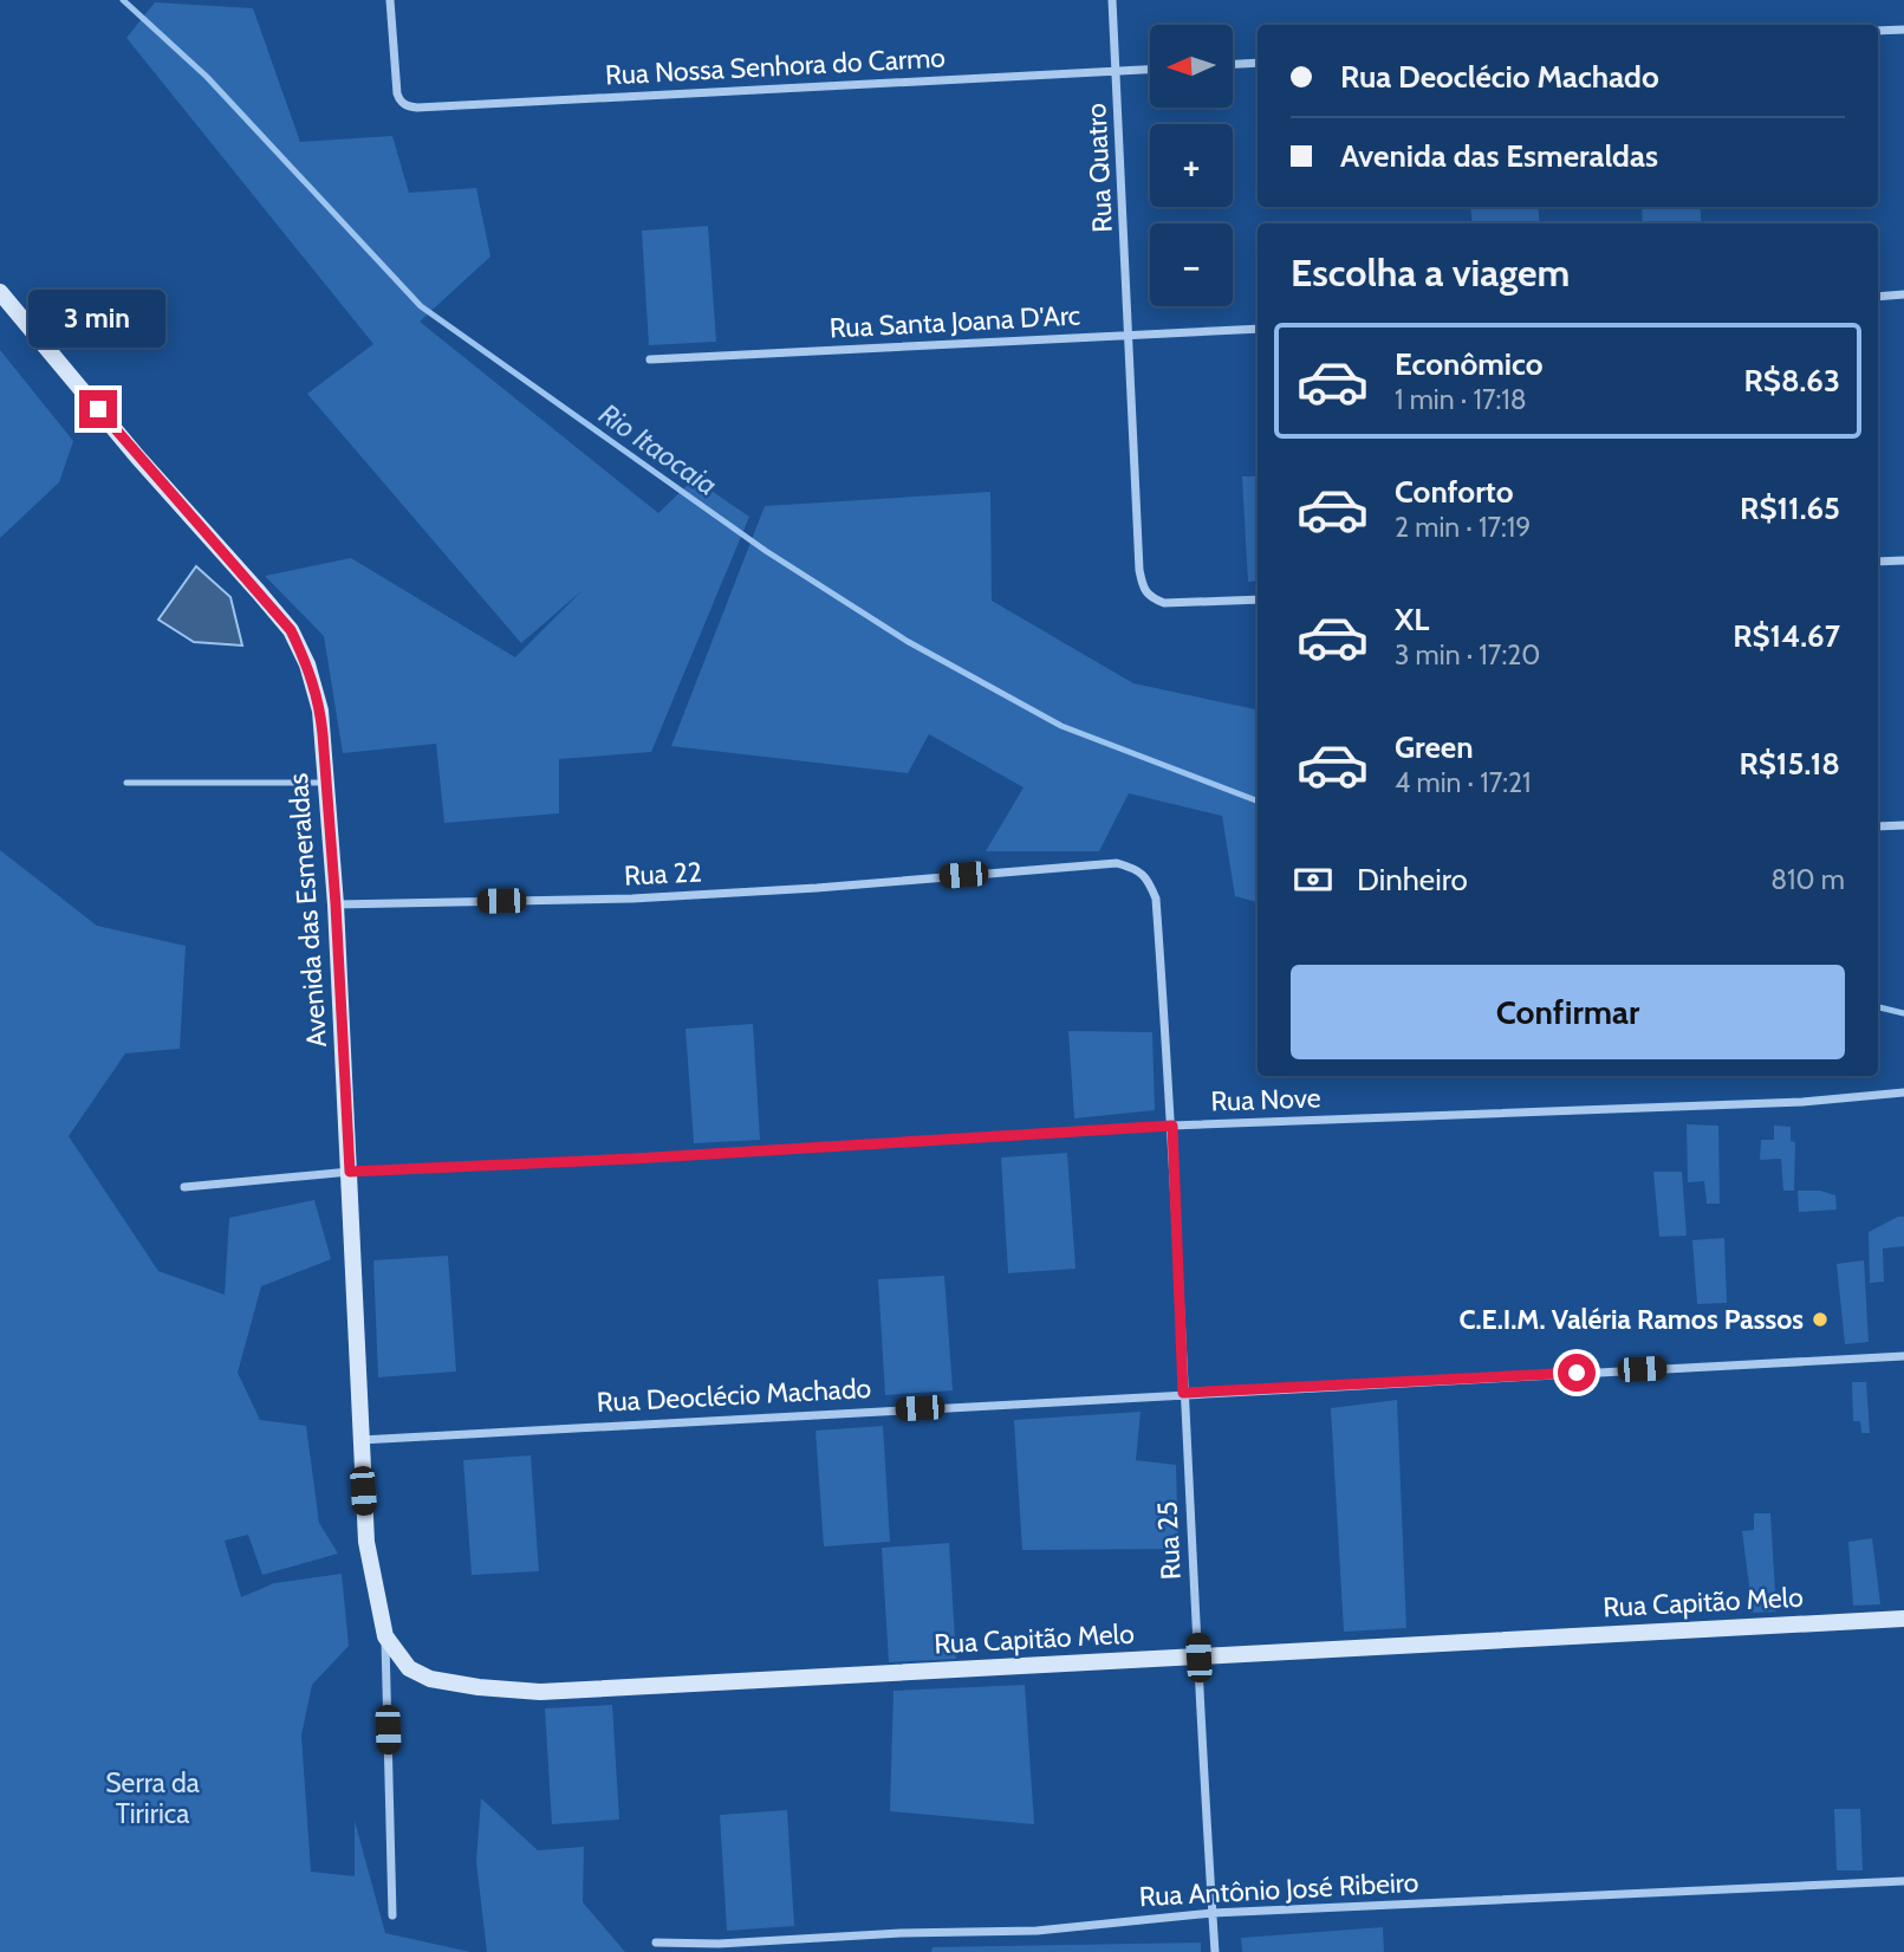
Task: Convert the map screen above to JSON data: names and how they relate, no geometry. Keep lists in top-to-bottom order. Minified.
{"streets":{"main road":["Avenida das Esmeraldas","Rua Capitão Melo"],"street":["Rua Nossa Senhora do Carmo","Rua Quatro","Rua Santa Joana D'Arc","Rua 22","Rua Nove","Rua Deoclécio Machado","Rua 25","Rua Antônio José Ribeiro"]},"crossings":[["Rua Nossa Senhora do Carmo","Rua Quatro"],["Rua Quatro","Rua Santa Joana D'Arc"],["Rua 22","Avenida das Esmeraldas"],["Rua 22","Rua Nove"],["Rua 22","Rua 25"],["Avenida das Esmeraldas","Rua Nove"],["Avenida das Esmeraldas","Rua Deoclécio Machado"],["Avenida das Esmeraldas","Rua Capitão Melo"],["Rua Nove","Rua 25"],["Rua Deoclécio Machado","Rua 25"],["Rua 25","Rua Capitão Melo"],["Rua 25","Rua Antônio José Ribeiro"]],"water":["Rio Itaocaia"],"parks":["Serra da Tiririca"],"places":["C.E.I.M. Valéria Ramos Passos"],"north":"left","page":{"map_buttons":["+","−"],"banner":["Rua Deoclécio Machado","Avenida das Esmeraldas"],"heading":"Escolha a viagem","bubble":"3 min","list":[{"name":"Econômico","note":"1 min · 17:18","value":"R$8.63"},{"name":"Conforto","note":"2 min · 17:19","value":"R$11.65"},{"name":"XL","note":"3 min · 17:20","value":"R$14.67"},{"name":"Green","note":"4 min · 17:21","value":"R$15.18"}],"pay":["Dinheiro","810 m"],"buttons":"Confirmar"}}
